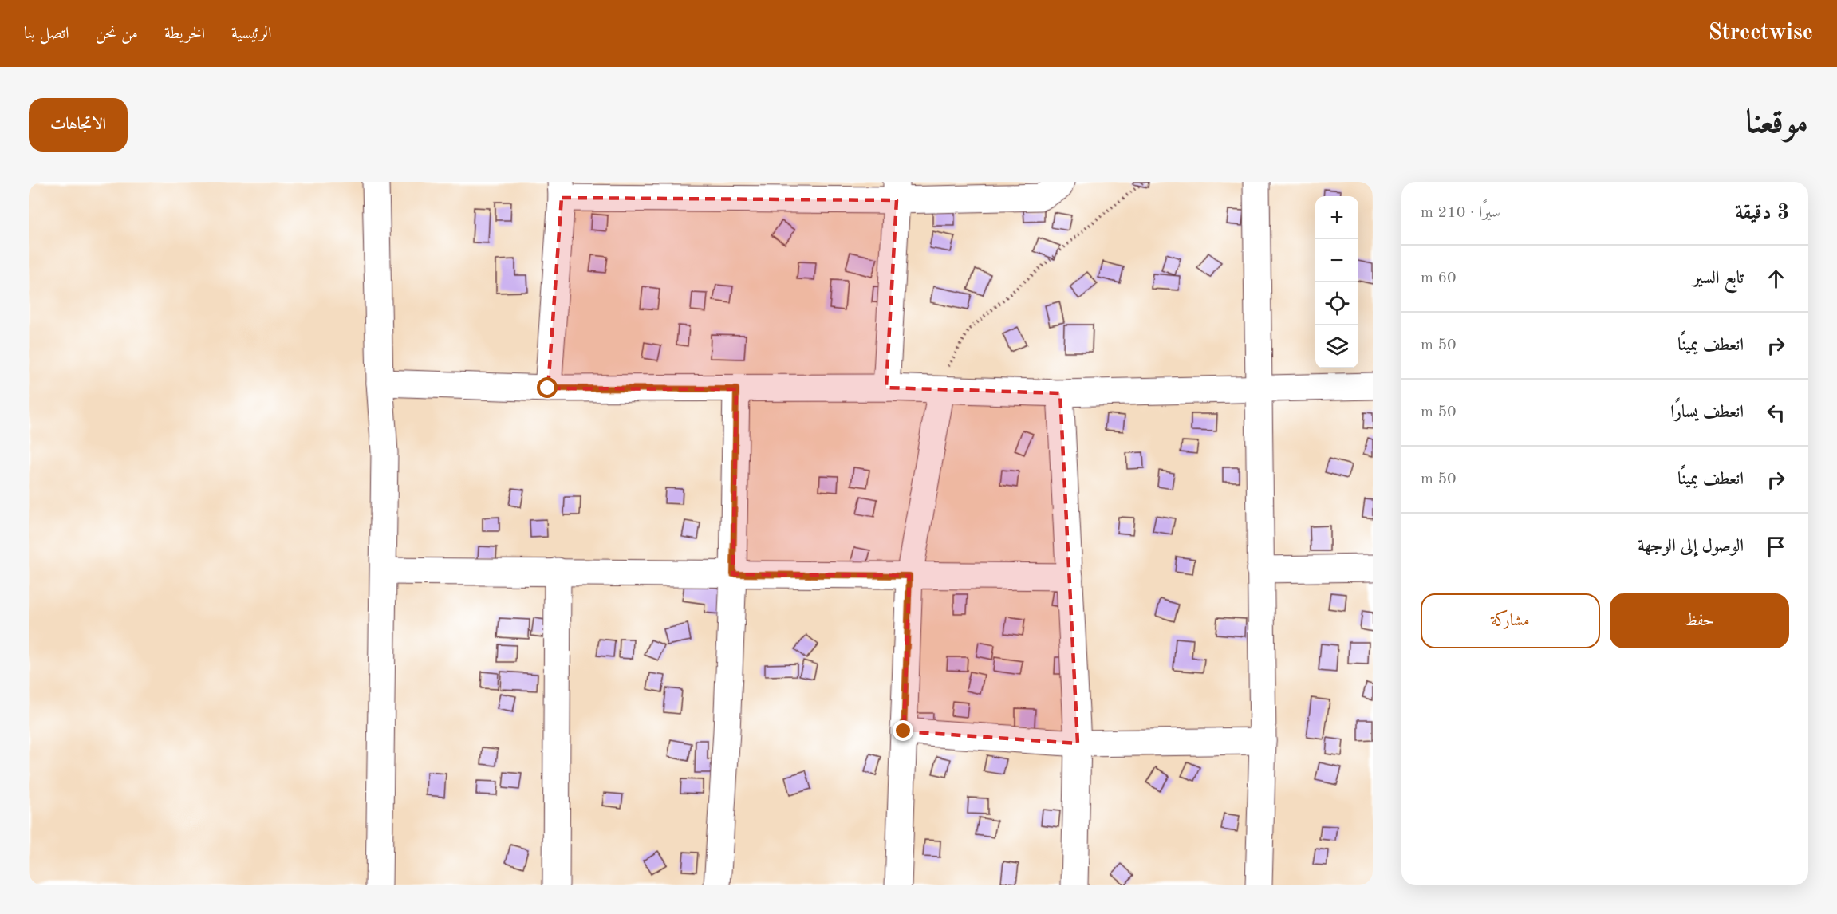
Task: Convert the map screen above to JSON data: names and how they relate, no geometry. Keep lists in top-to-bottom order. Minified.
{"page":{"header":"Streetwise","nav":["الرئيسية","الخريطة","من نحن","اتصل بنا"],"title":"موقعنا","buttons":["الاتجاهات",["حفظ","مشاركة"]],"heading":["3 دقيقة","سيرًا · 210 m"],"map_buttons":["+","−"],"list":[["تابع السير","60 m"],["انعطف يمينًا","50 m"],["انعطف يسارًا","50 m"],["انعطف يمينًا","50 m"],"الوصول إلى الوجهة"]}}
